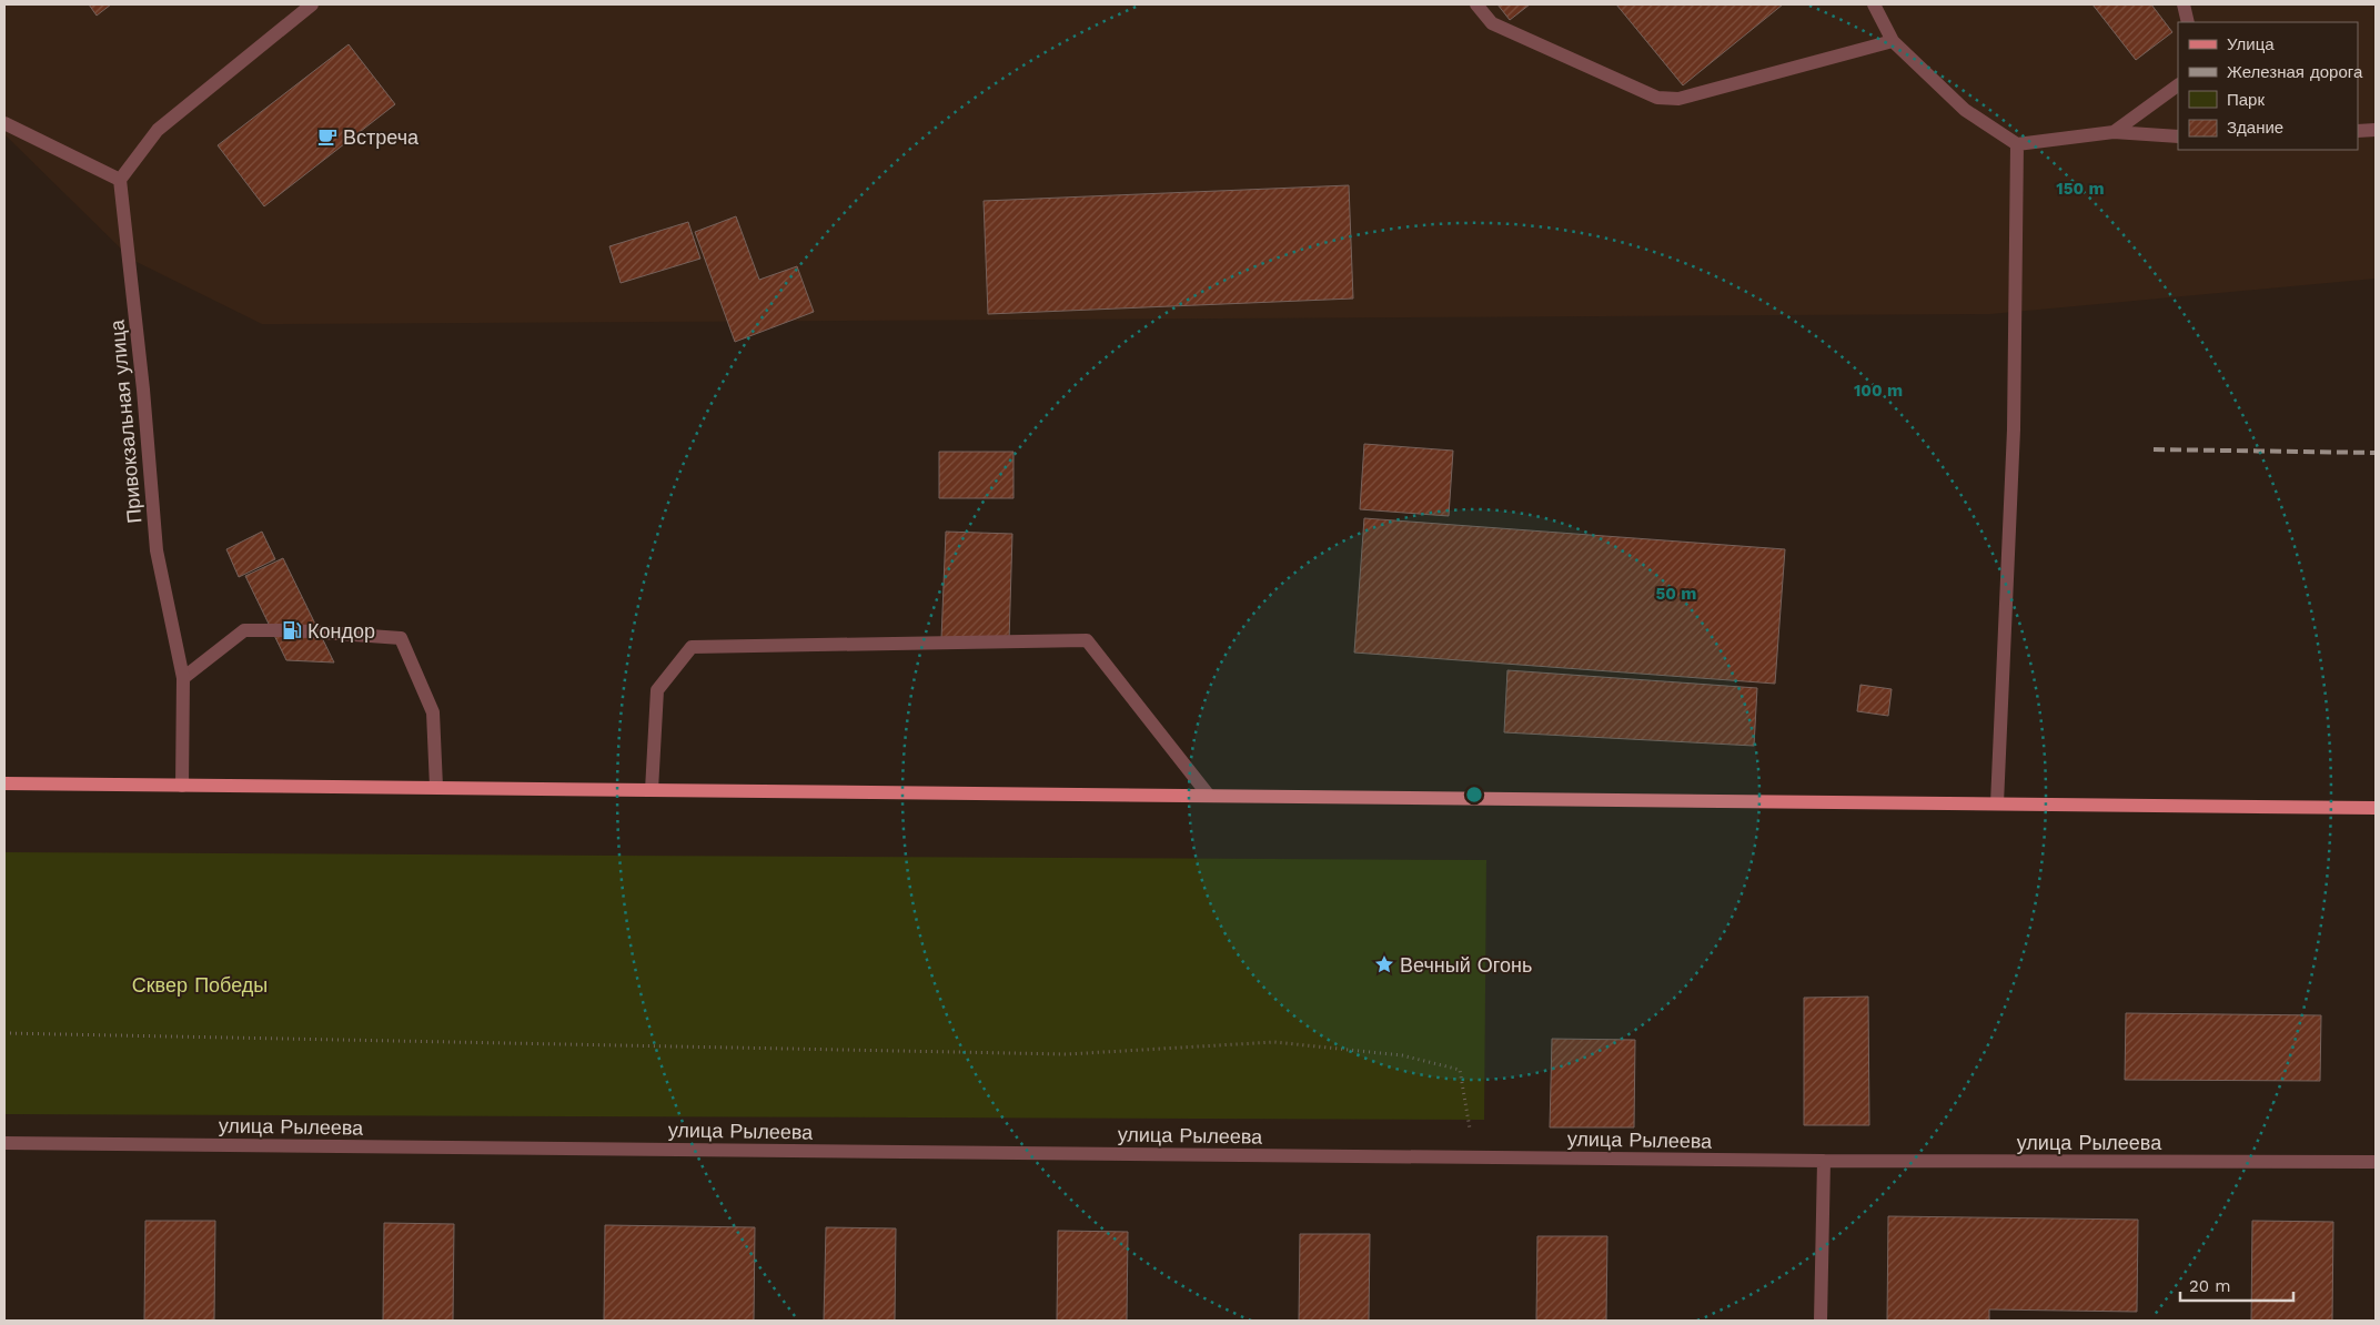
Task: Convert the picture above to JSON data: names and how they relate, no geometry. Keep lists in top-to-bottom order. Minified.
{"streets":{"street":["Привокзальная улица","улица Рылеева"]},"parks":["Сквер Победы"],"places":{"cafe":["Встреча"],"fuel station":["Кондор"],"place":["Вечный Огонь"]},"legend":["Улица","Железная дорога","Парк","Здание"],"scale_bar":"20 m","rings":["150 m","100 m","50 m"]}
